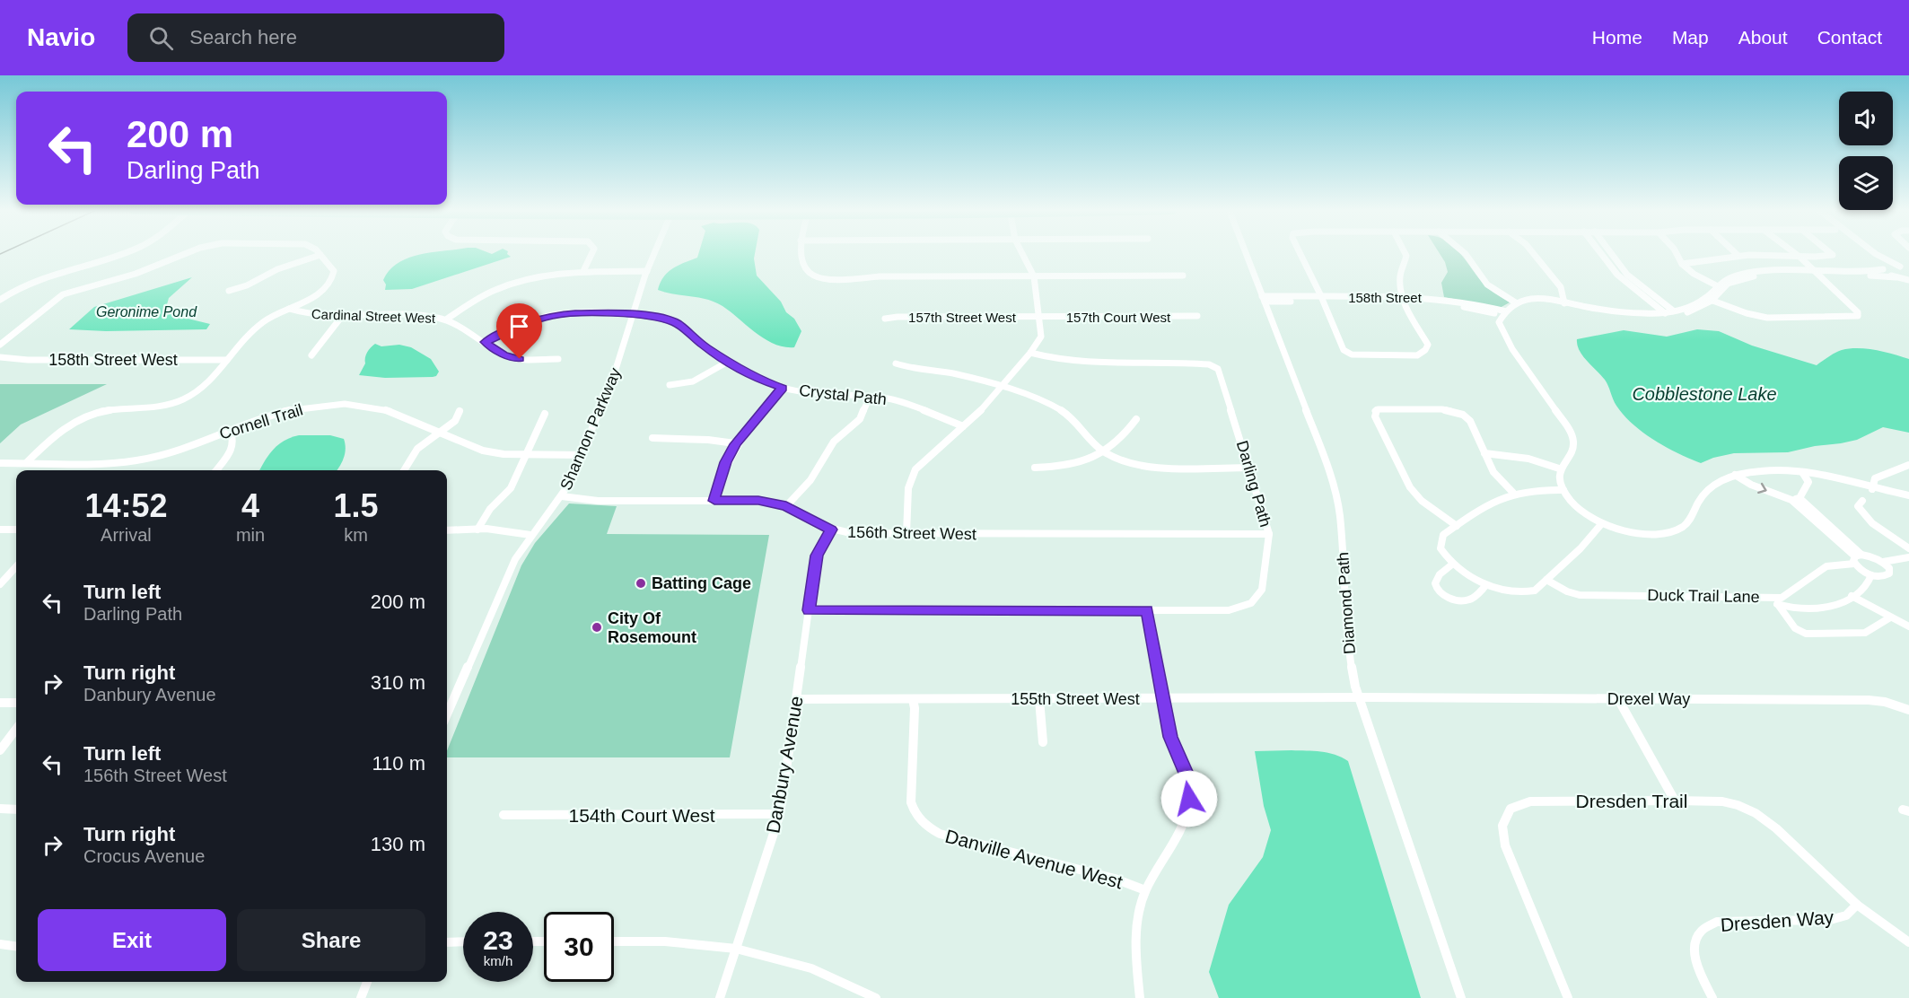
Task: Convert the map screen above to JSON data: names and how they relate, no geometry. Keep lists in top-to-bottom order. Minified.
{"streets":{"street":["158th Street","Cardinal Street West","157th Street West","157th Court West","158th Street West","Crystal Path","Cornell Trail","Shannon Parkway","Darling Path","156th Street West","Duck Trail Lane","Diamond Path","155th Street West","Drexel Way","Danbury Avenue","Dresden Trail","154th Court West","Danville Avenue West","Dresden Way"]},"crossings":[["158th Street","Diamond Path"],["Cardinal Street West","Crystal Path"],["157th Street West","157th Court West"],["Crystal Path","Shannon Parkway"],["Cornell Trail","Shannon Parkway"],["Shannon Parkway","156th Street West"],["Darling Path","156th Street West"],["Darling Path","Danbury Avenue"],["156th Street West","Danbury Avenue"],["Diamond Path","155th Street West"],["155th Street West","Drexel Way"],["155th Street West","Danbury Avenue"],["155th Street West","Danville Avenue West"],["Danbury Avenue","154th Court West"],["Dresden Trail","Dresden Way"]],"water":["Geronime Pond","Cobblestone Lake"],"places":["Batting Cage","City Of Rosemount"],"page":{"header":"Navio","search":"Search here","nav":["Home","Map","About","Contact"],"turn":["200 m","Darling Path"],"eta":["14:52","Arrival","4","min","1.5","km"],"list":[{"name":"Turn left","note":"Darling Path","value":"200 m"},{"name":"Turn right","note":"Danbury Avenue","value":"310 m"},{"name":"Turn left","note":"156th Street West","value":"110 m"},{"name":"Turn right","note":"Crocus Avenue","value":"130 m"}],"buttons":["Exit","Share"],"speed":"23 km/h","limit":"30"}}
